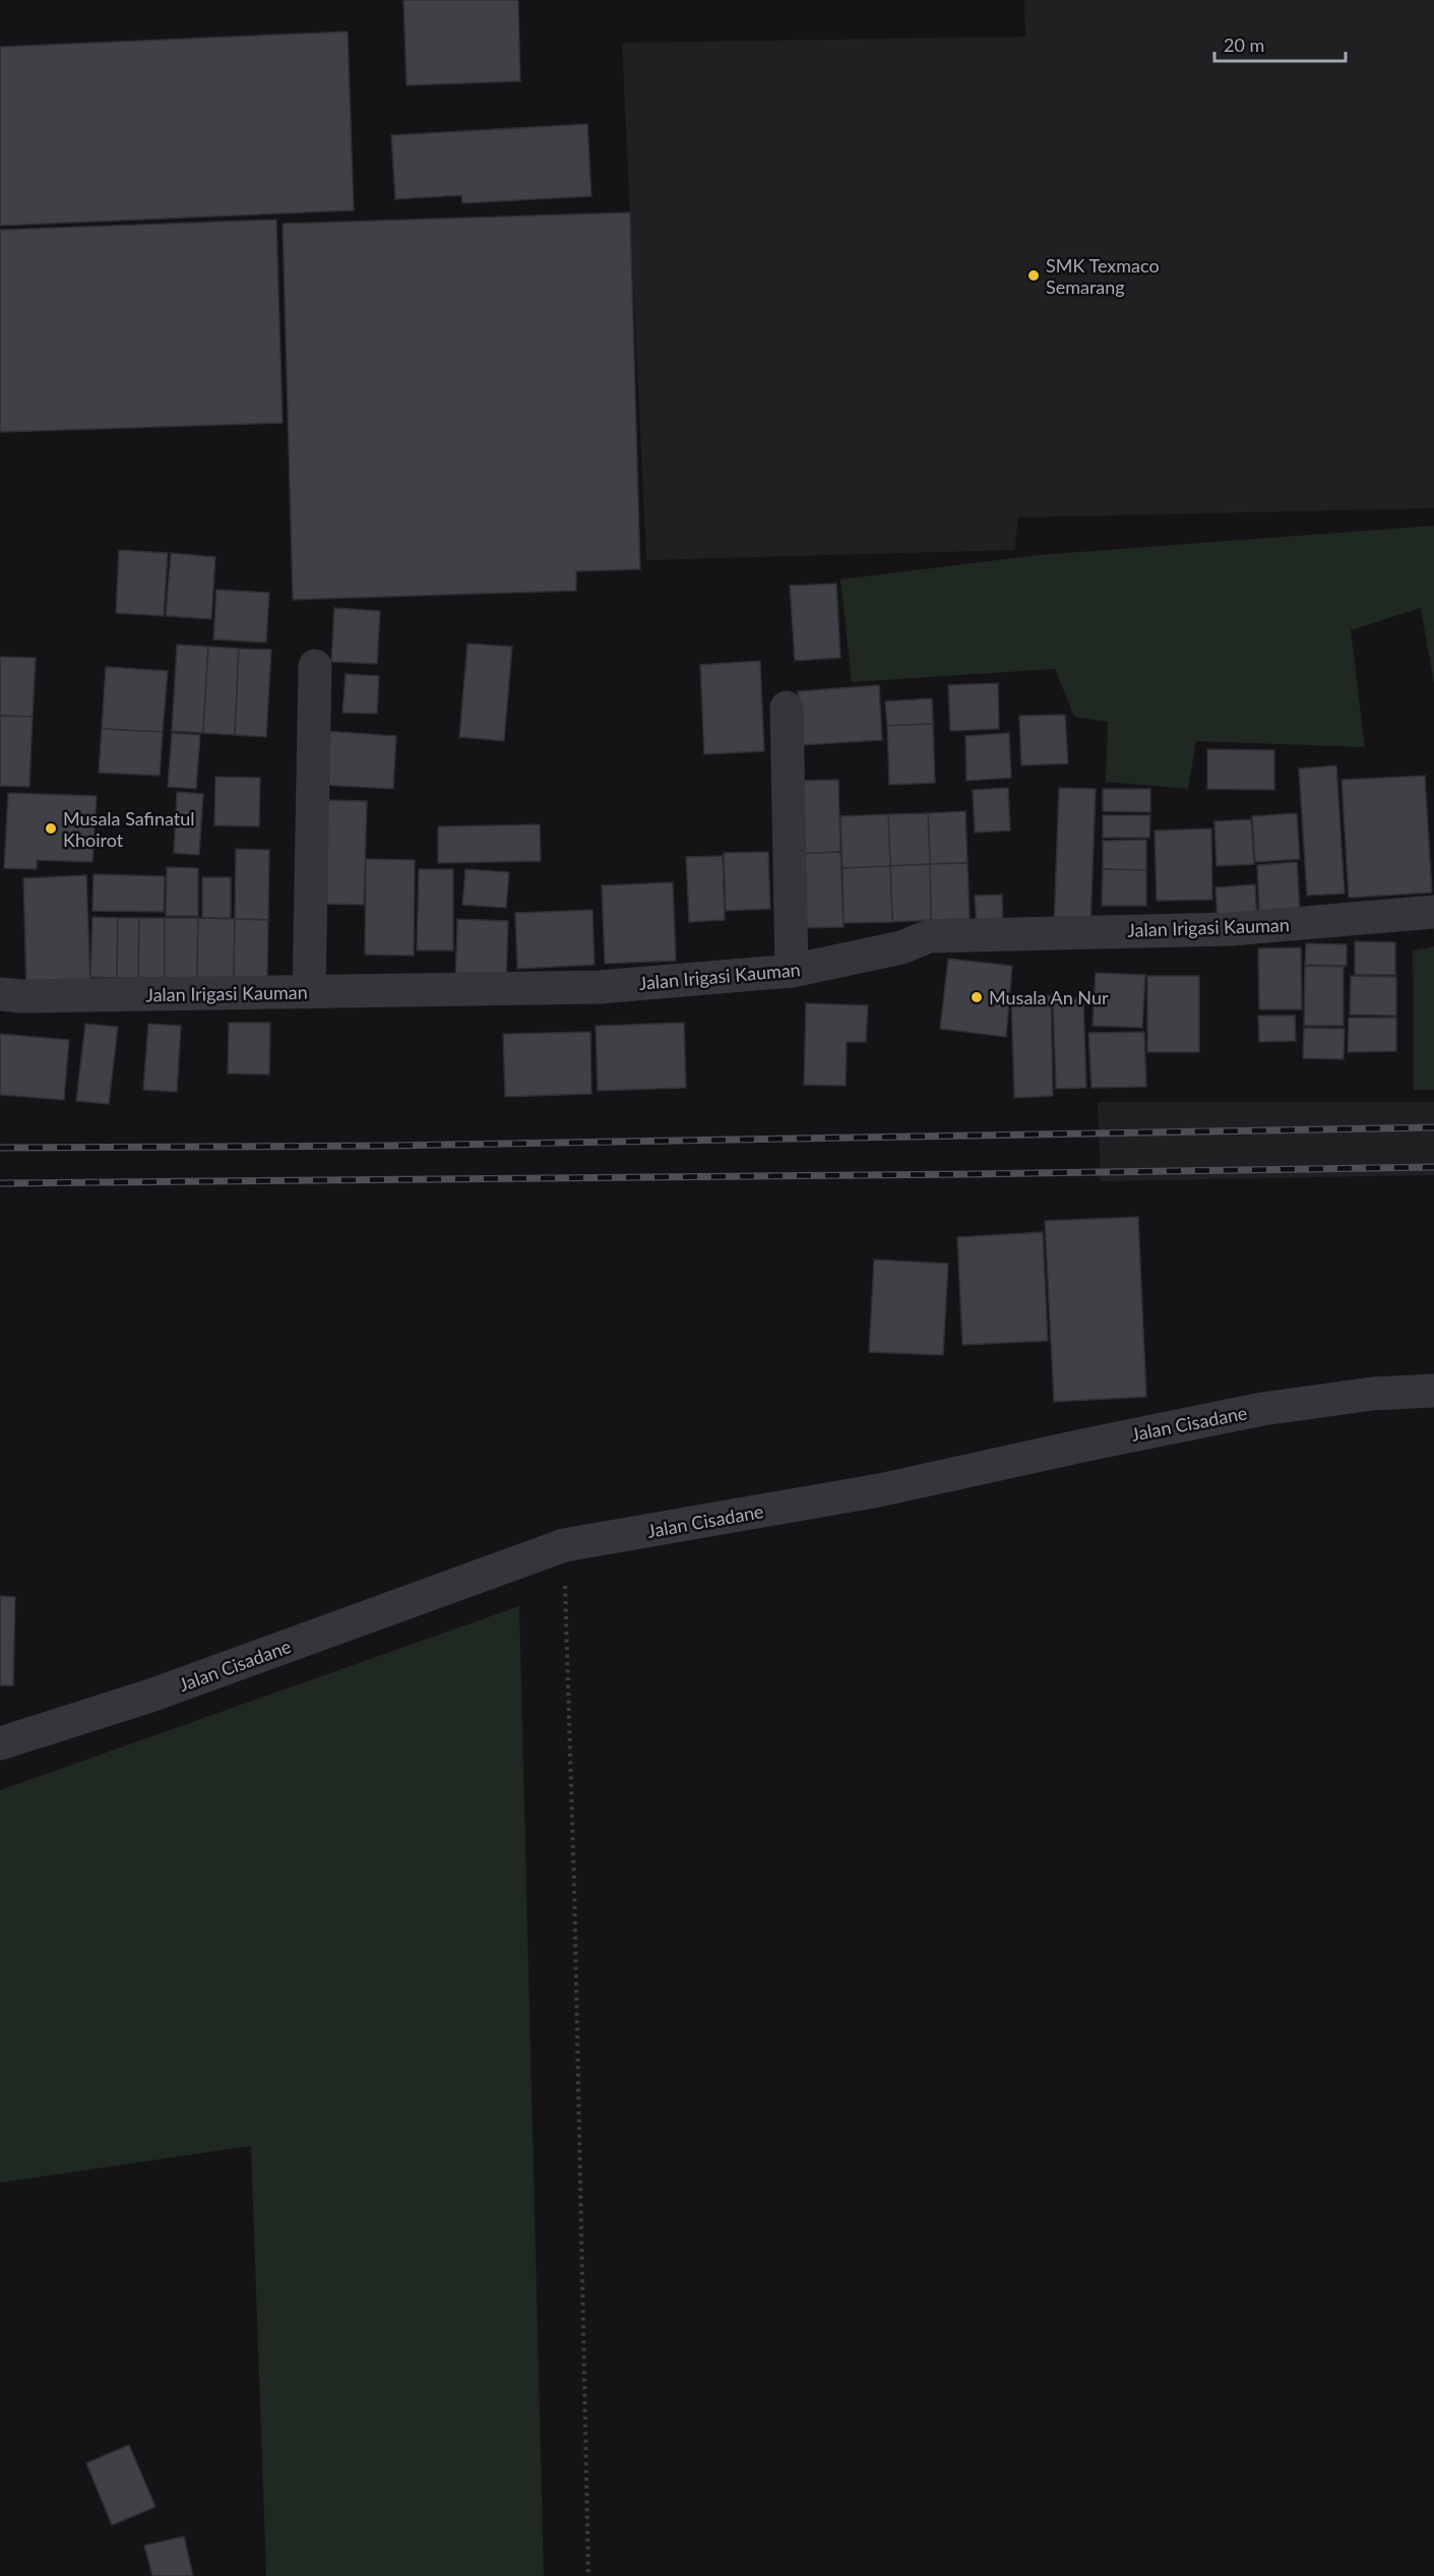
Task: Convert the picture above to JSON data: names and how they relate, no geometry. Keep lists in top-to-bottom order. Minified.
{"streets":{"street":["Jalan Irigasi Kauman","Jalan Cisadane"]},"places":["SMK Texmaco Semarang","Musala Safinatul Khoirot","Musala An Nur"],"scale_bar":"20 m"}
